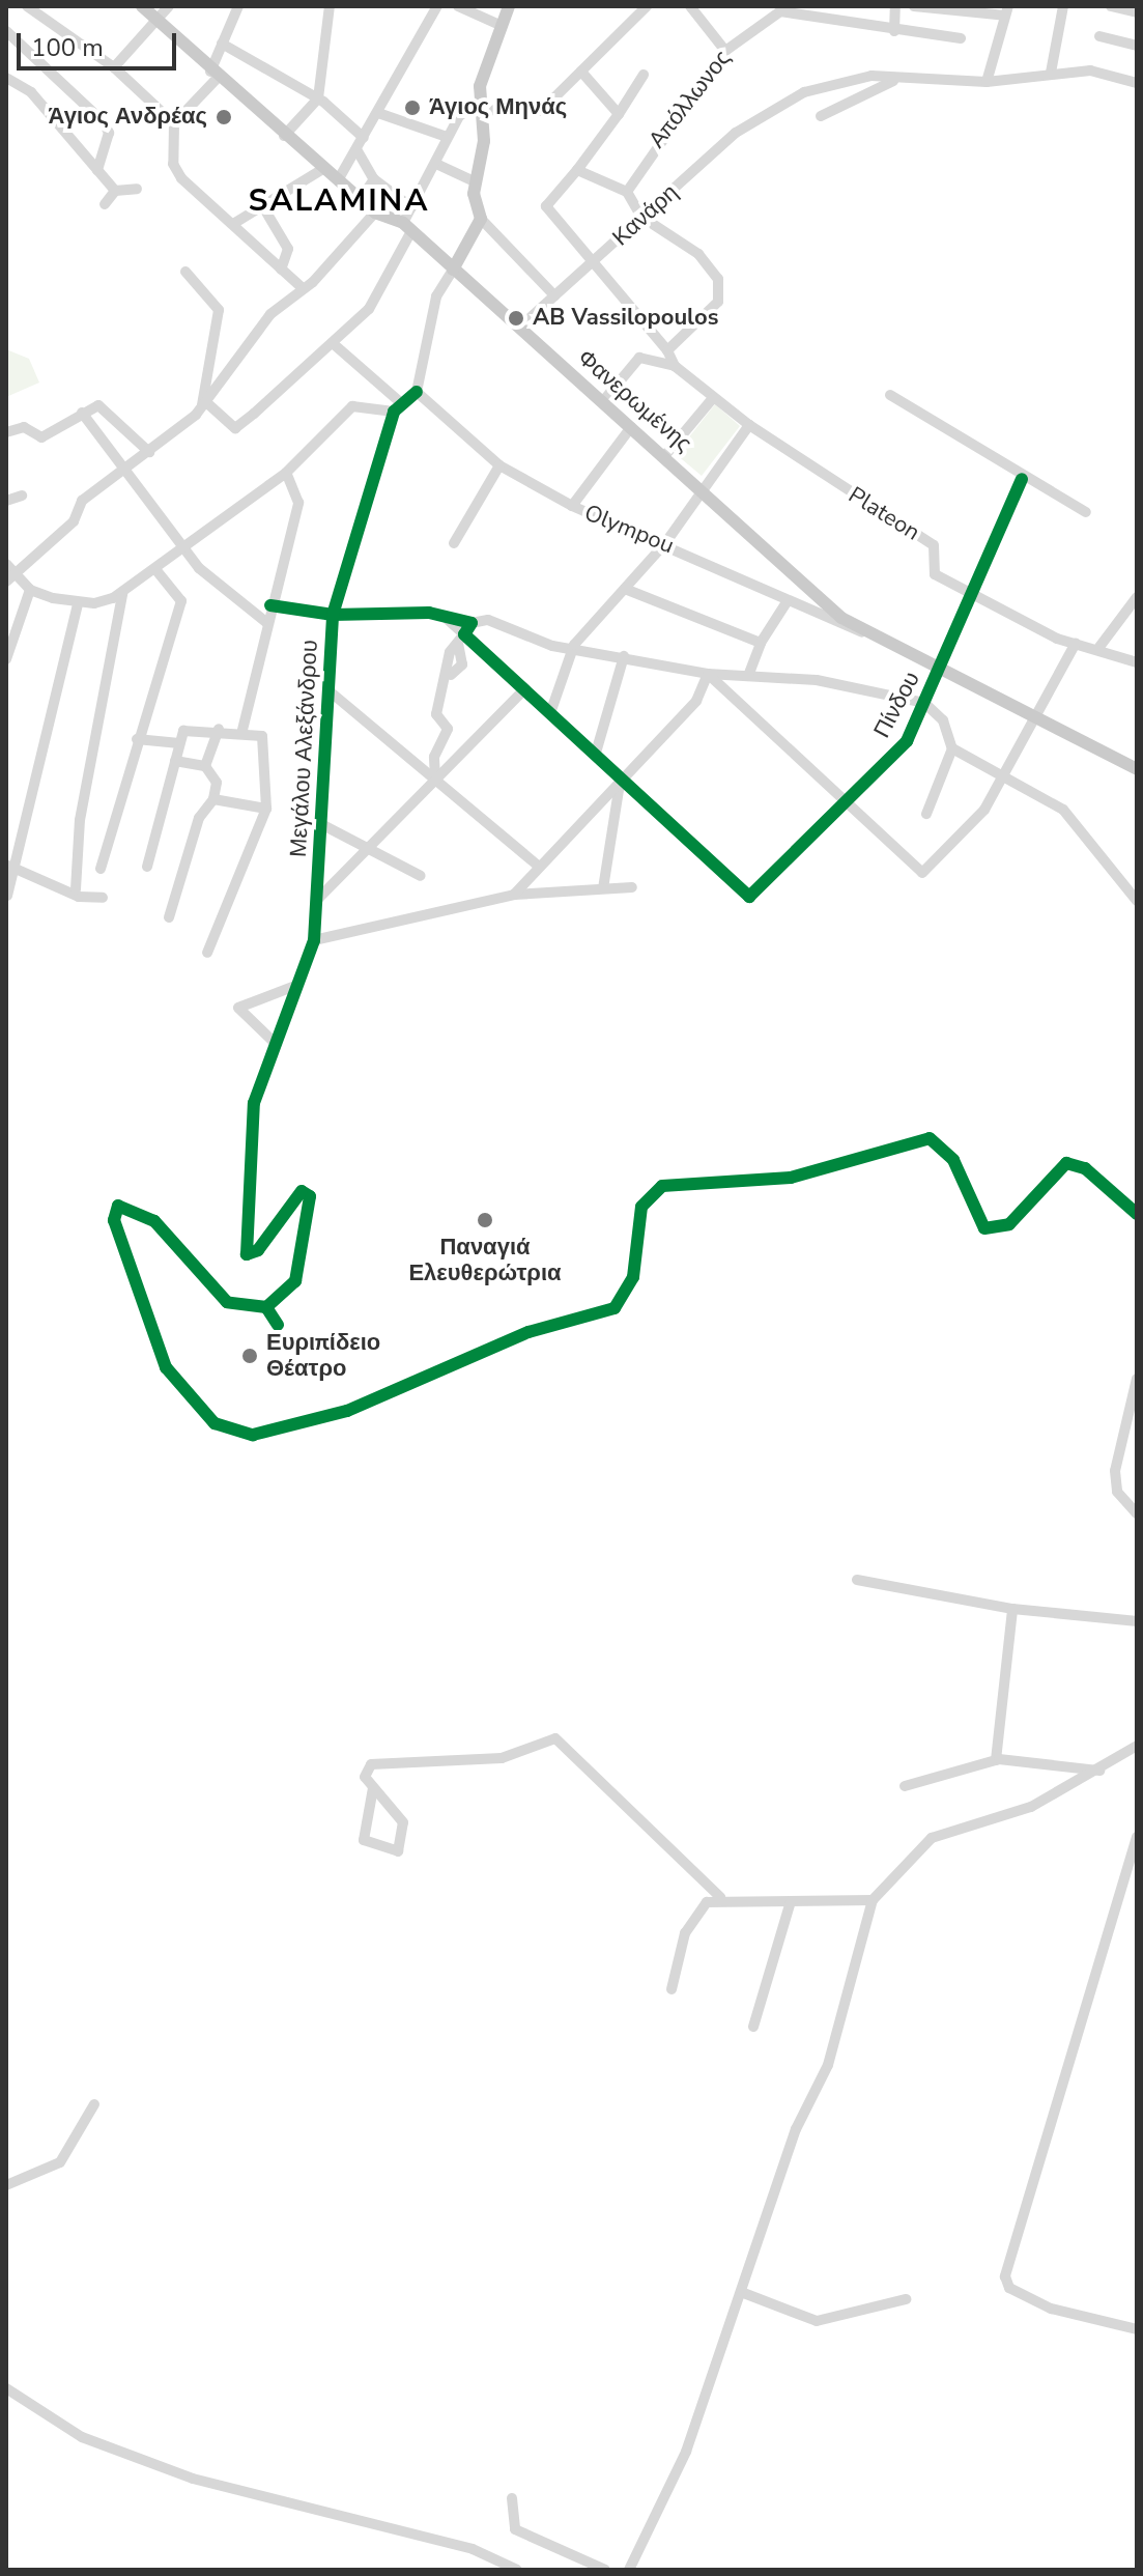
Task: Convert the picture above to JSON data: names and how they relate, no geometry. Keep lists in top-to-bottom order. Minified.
{"streets":{"main road":["Φανερωμένης"],"street":["Απόλλωνος","Κανάρη","Plateon","Olympou","Πίνδου","Μεγάλου Αλεξάνδρου"]},"crossings":[["Κανάρη","Φανερωμένης"],["Φανερωμένης","Olympou"],["Φανερωμένης","Πίνδου"],["Plateon","Πίνδου"]],"districts":["SALAMINA"],"places":["Άγιος Μηνάς","Άγιος Ανδρέας","AB Vassilopoulos","Παναγιά Ελευθερώτρια","Ευριπίδειο Θέατρο"],"scale_bar":"100 m"}
